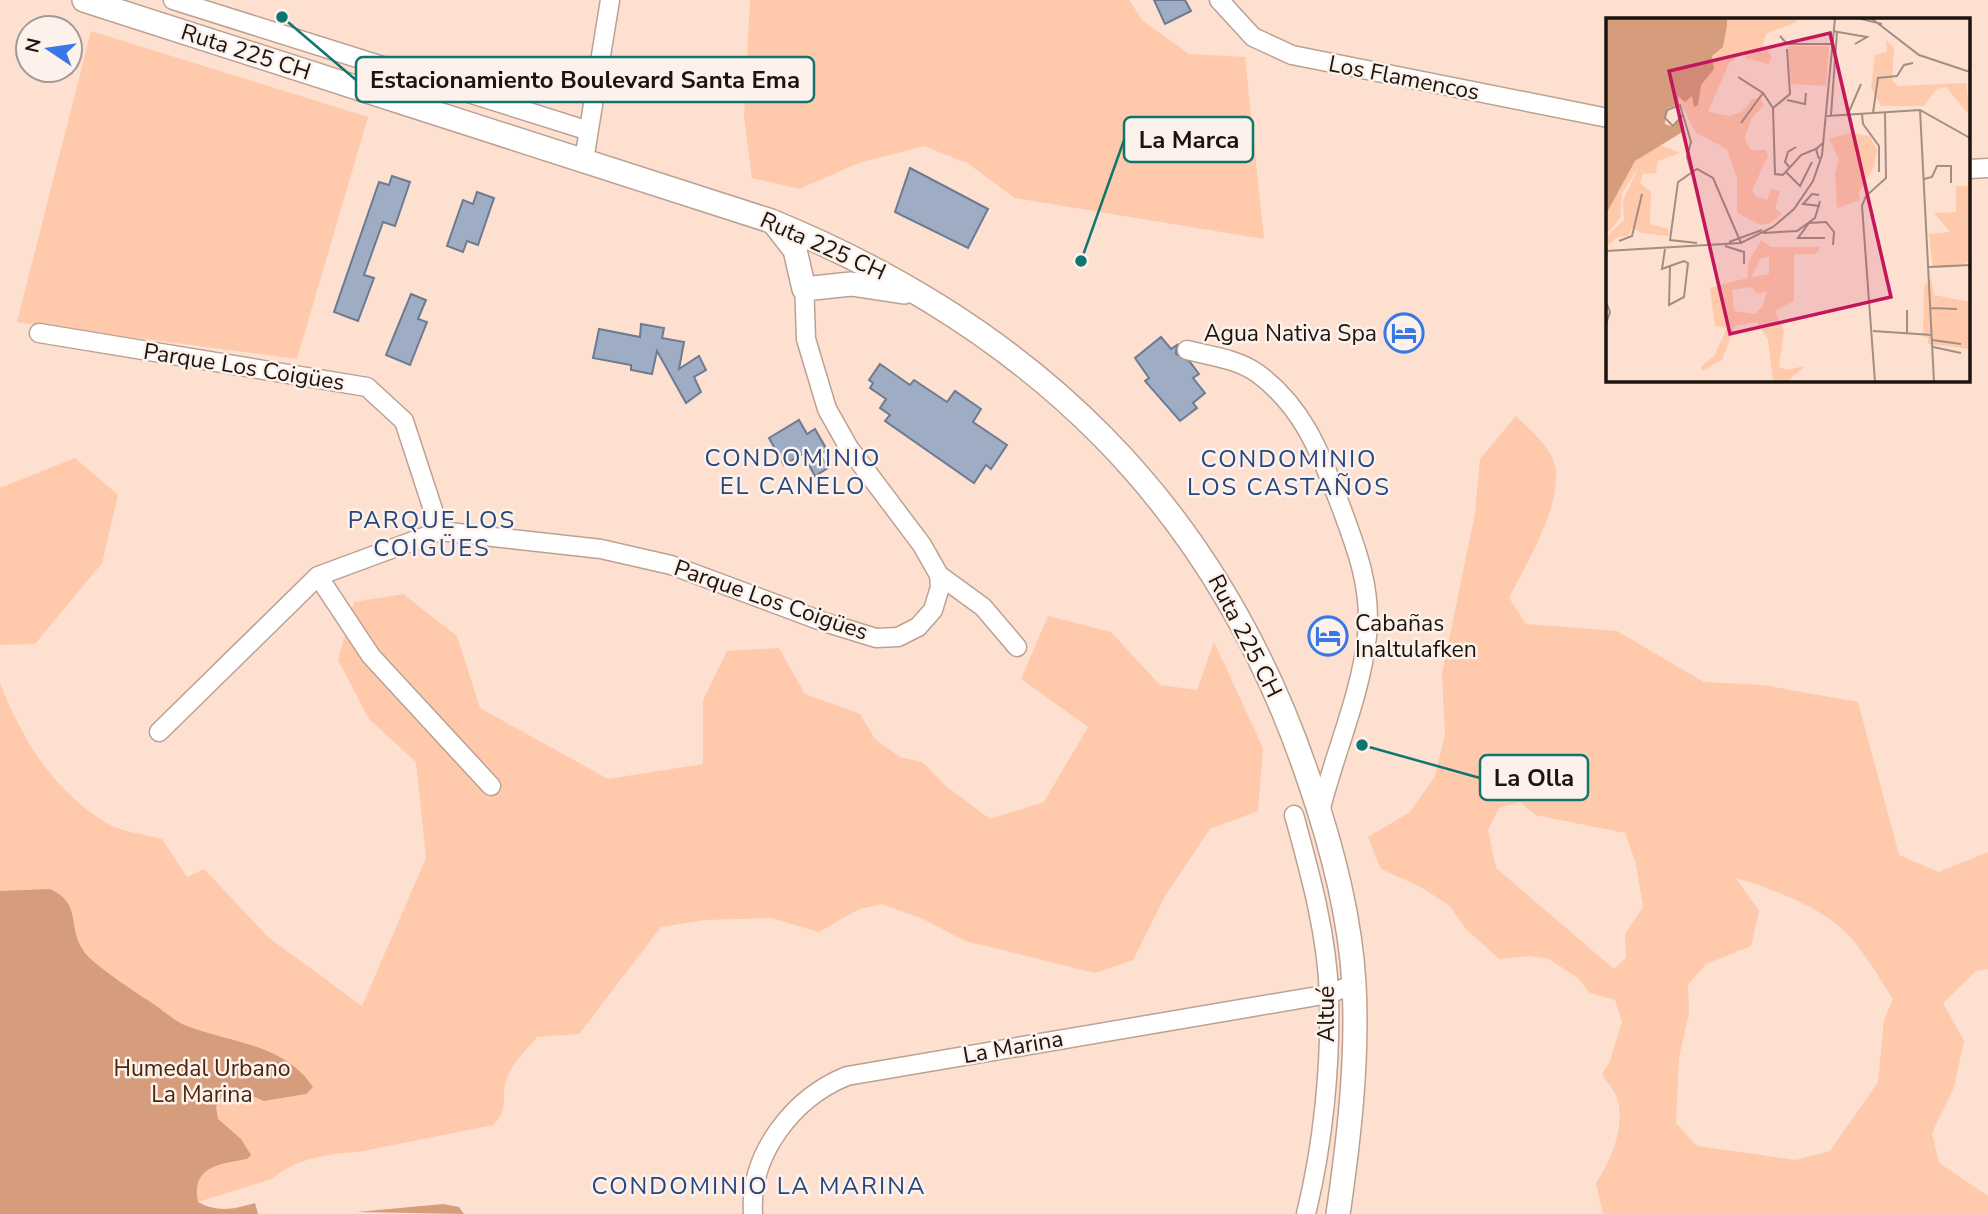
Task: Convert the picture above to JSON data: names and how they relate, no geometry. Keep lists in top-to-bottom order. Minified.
{"streets":{"main road":["Ruta 225 CH"],"street":["Los Flamencos","Parque Los Coigües","Altué","La Marina"]},"crossings":[["Ruta 225 CH","La Marina"],["Altué","La Marina"]],"districts":["CONDOMINIO EL CANELO","CONDOMINIO LOS CASTAÑOS","PARQUE LOS COIGÜES","CONDOMINIO LA MARINA"],"parks":["Humedal Urbano La Marina"],"places":{"other":["Estacionamiento Boulevard Santa Ema","La Marca","La Olla"],"hotel":["Agua Nativa Spa","Cabañas Inaltulafken"]},"north":"left"}
